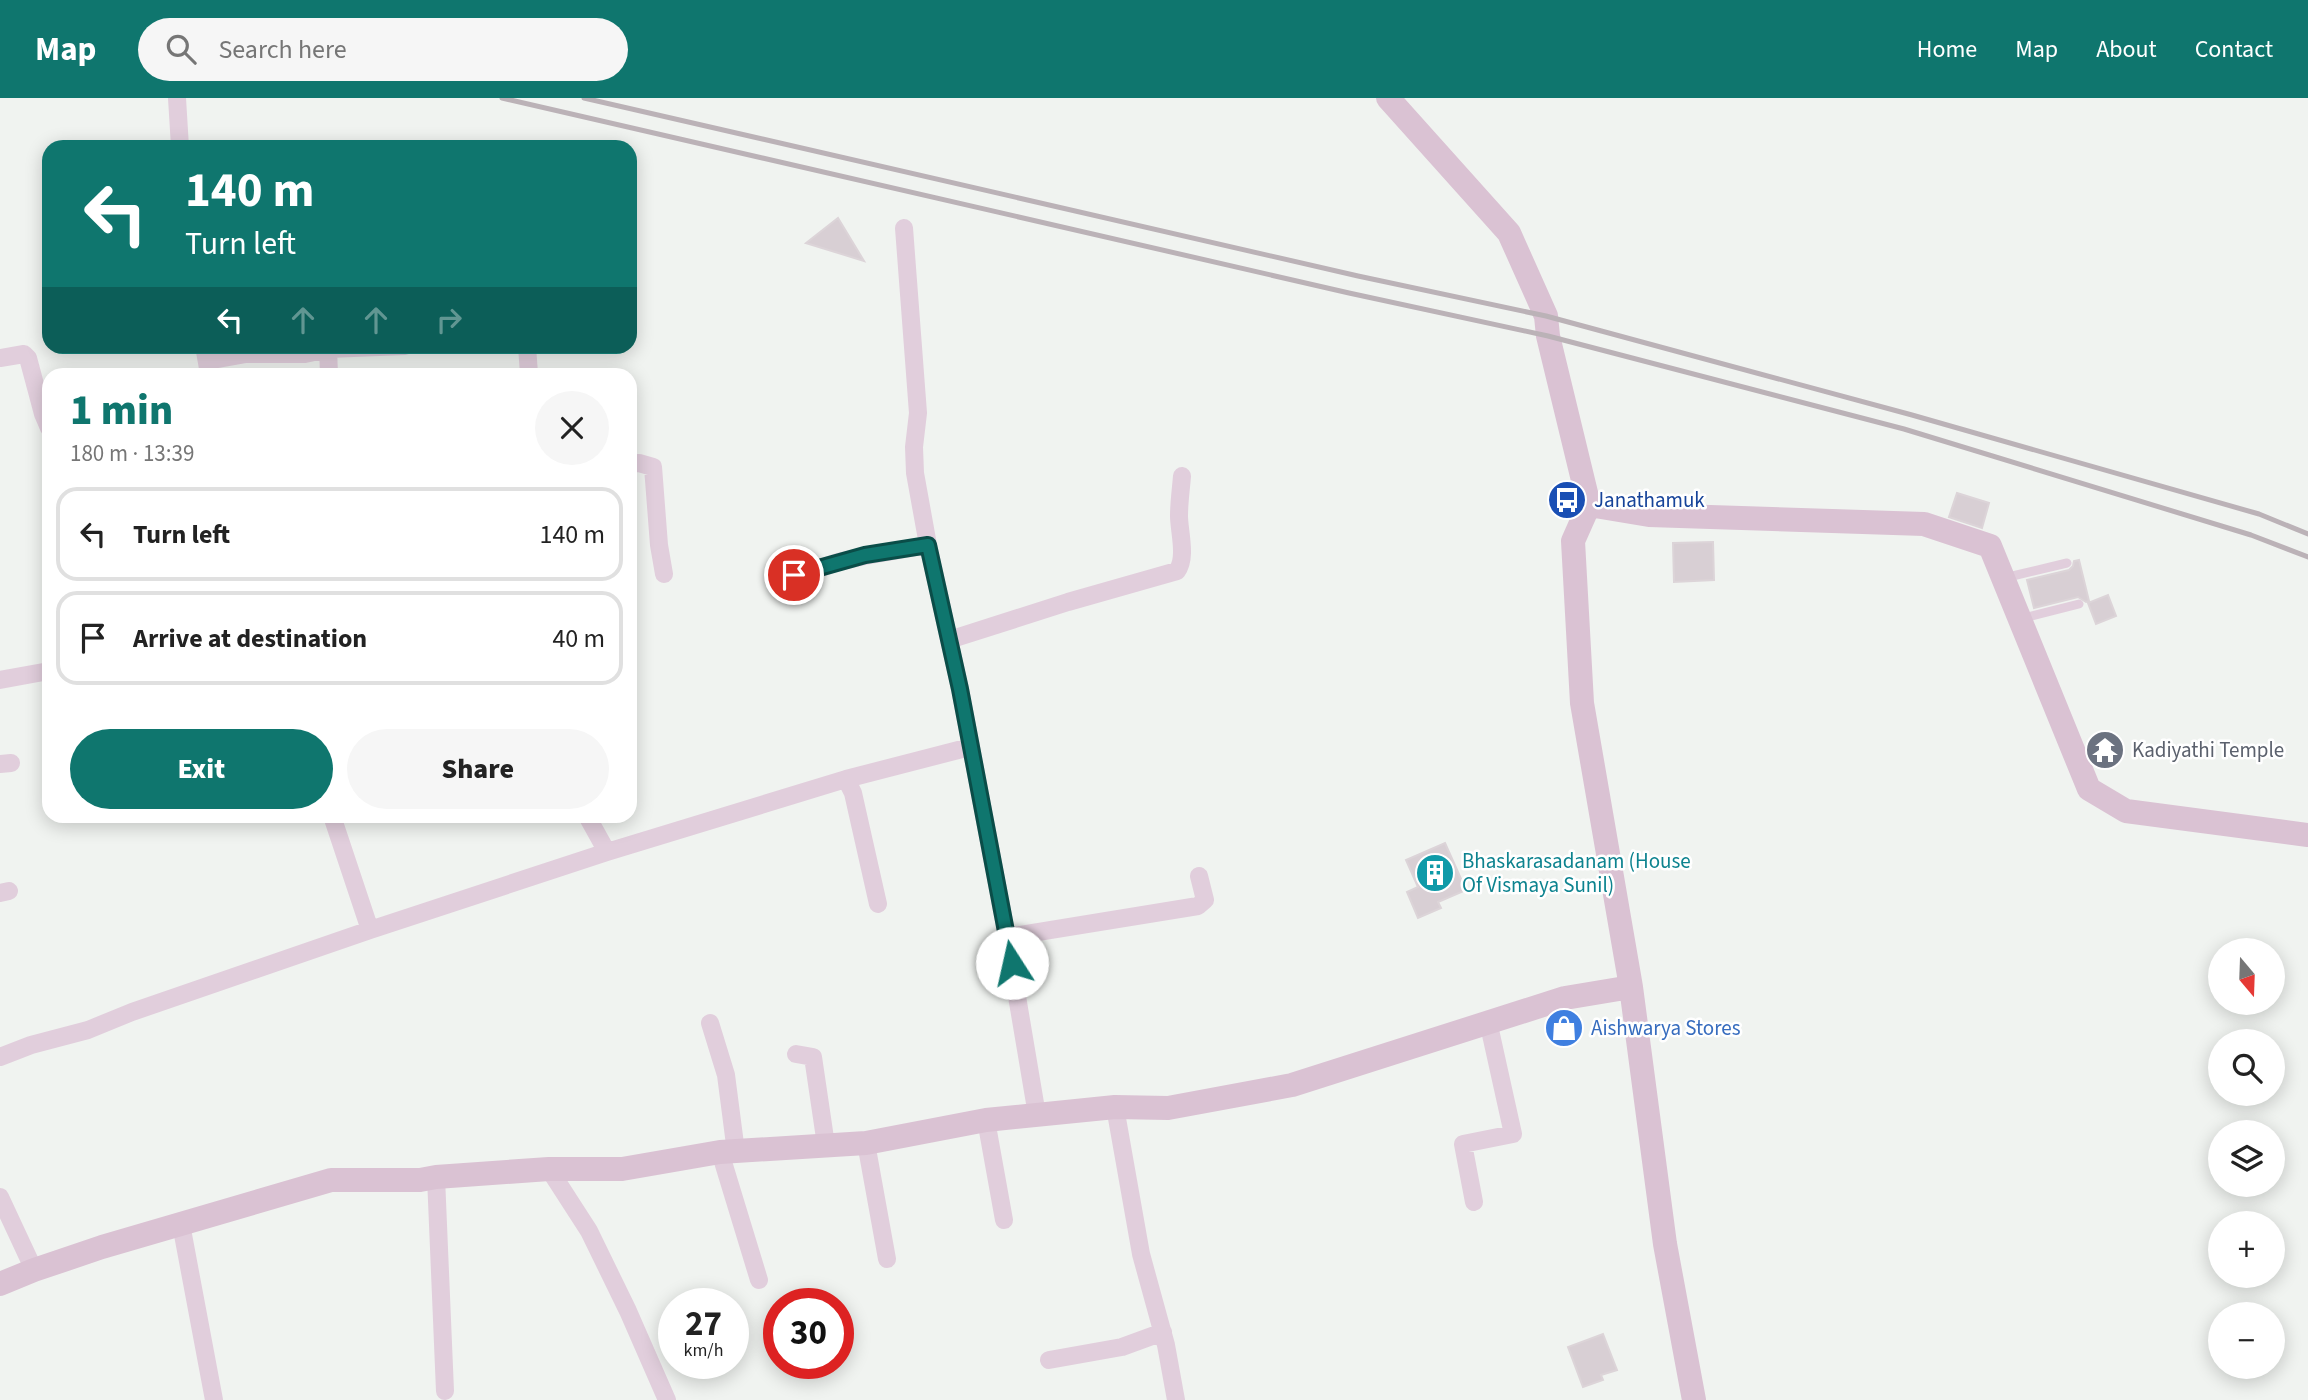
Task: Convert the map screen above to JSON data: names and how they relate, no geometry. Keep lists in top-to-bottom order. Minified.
{"places":{"bus stop":["Janathamuk"],"temple":["Kadiyathi Temple"],"building":["Bhaskarasadanam (House Of Vismaya Sunil)"],"shop":["Aishwarya Stores"]},"north":"bottom","page":{"header":"Map","search":"Search here","nav":["Home","Map","About","Contact"],"turn":["140 m","Turn left"],"heading":["1 min","180 m · 13:39"],"list":[{"name":"Turn left","value":"140 m"},{"name":"Arrive at destination","value":"40 m"}],"buttons":["Exit","Share"],"map_buttons":["+","−"],"speed":"27 km/h","limit":"30"}}
